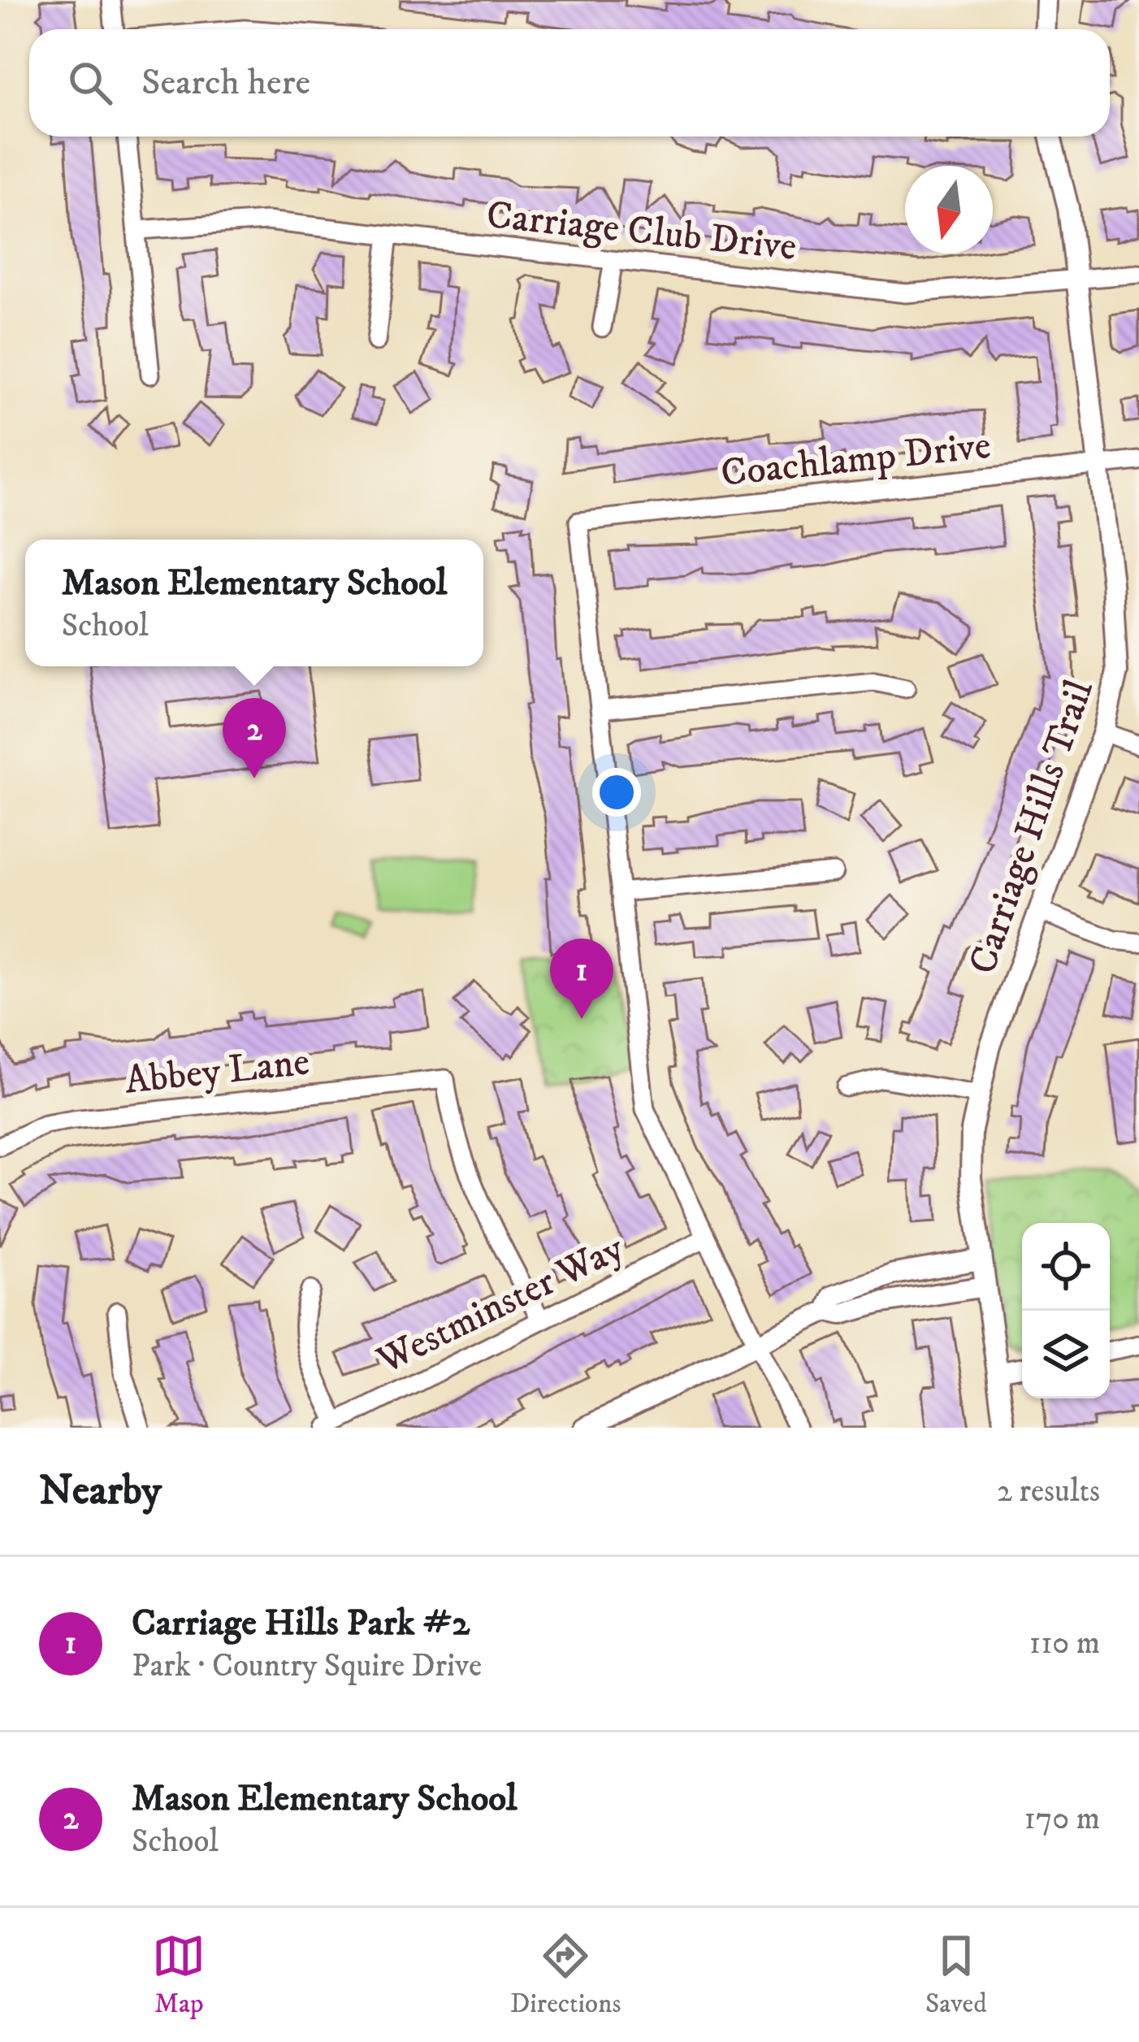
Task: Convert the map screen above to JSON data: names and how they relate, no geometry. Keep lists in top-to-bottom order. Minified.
{"streets":{"street":["Carriage Club Drive","Coachlamp Drive","Carriage Hills Trail","Abbey Lane","Westminster Way"]},"crossings":[["Carriage Club Drive","Carriage Hills Trail"],["Coachlamp Drive","Carriage Hills Trail"],["Abbey Lane","Westminster Way"]],"north":"bottom","page":{"search":"Search here","popup":["Mason Elementary School","School"],"pins":["2","1"],"heading":["Nearby","2 results"],"list":[{"mark":"1","name":"Carriage Hills Park #2","note":"Park · Country Squire Drive","value":"110 m"},{"mark":"2","name":"Mason Elementary School","note":"School","value":"170 m"}],"nav":["Map","Directions","Saved"]}}
